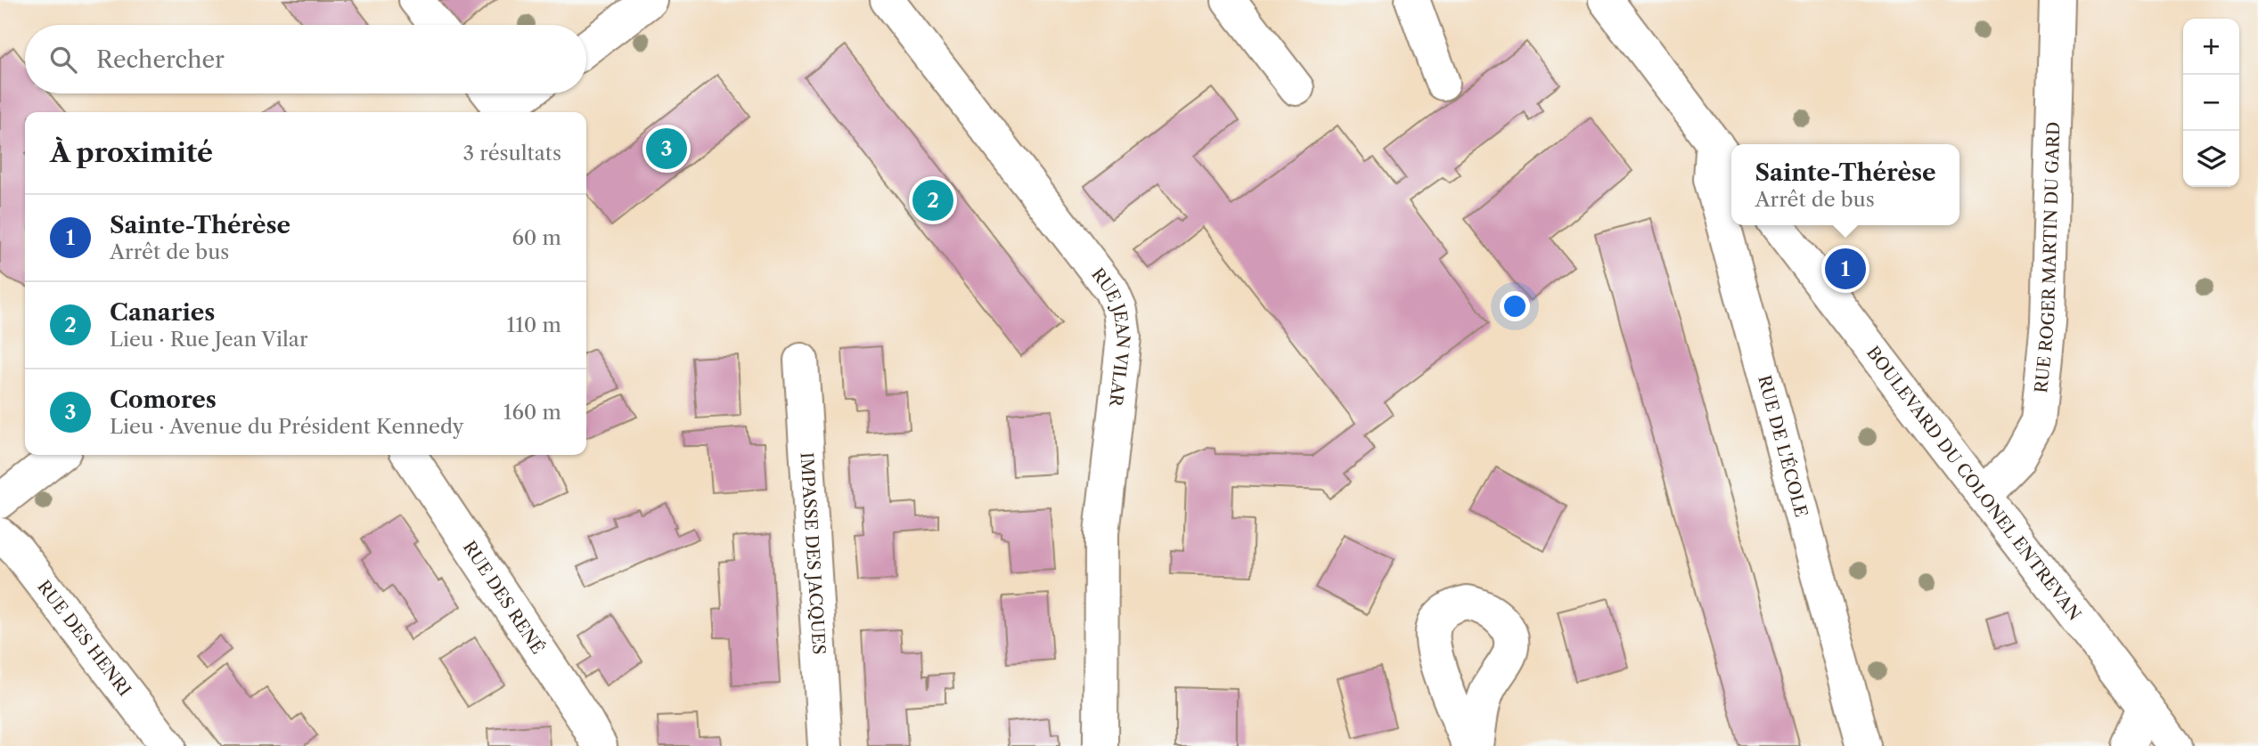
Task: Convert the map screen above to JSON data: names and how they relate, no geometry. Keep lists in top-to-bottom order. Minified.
{"streets":{"street":["RUE ROGER MARTIN DU GARD","RUE JEAN VILAR","RUE DE L'ÉCOLE","BOULEVARD DU COLONEL ENTREVAN","IMPASSE DES JACQUES","RUE DES RENÉ","RUE DES HENRI"]},"crossings":[["RUE ROGER MARTIN DU GARD","BOULEVARD DU COLONEL ENTREVAN"]],"page":{"map_buttons":["+","−"],"search":"Rechercher","heading":["À proximité","3 résultats"],"pins":["3","2","1"],"popup":["Sainte-Thérèse","Arrêt de bus"],"list":[{"mark":"1","name":"Sainte-Thérèse","note":"Arrêt de bus","value":"60 m"},{"mark":"2","name":"Canaries","note":"Lieu · Rue Jean Vilar","value":"110 m"},{"mark":"3","name":"Comores","note":"Lieu · Avenue du Président Kennedy","value":"160 m"}]}}
